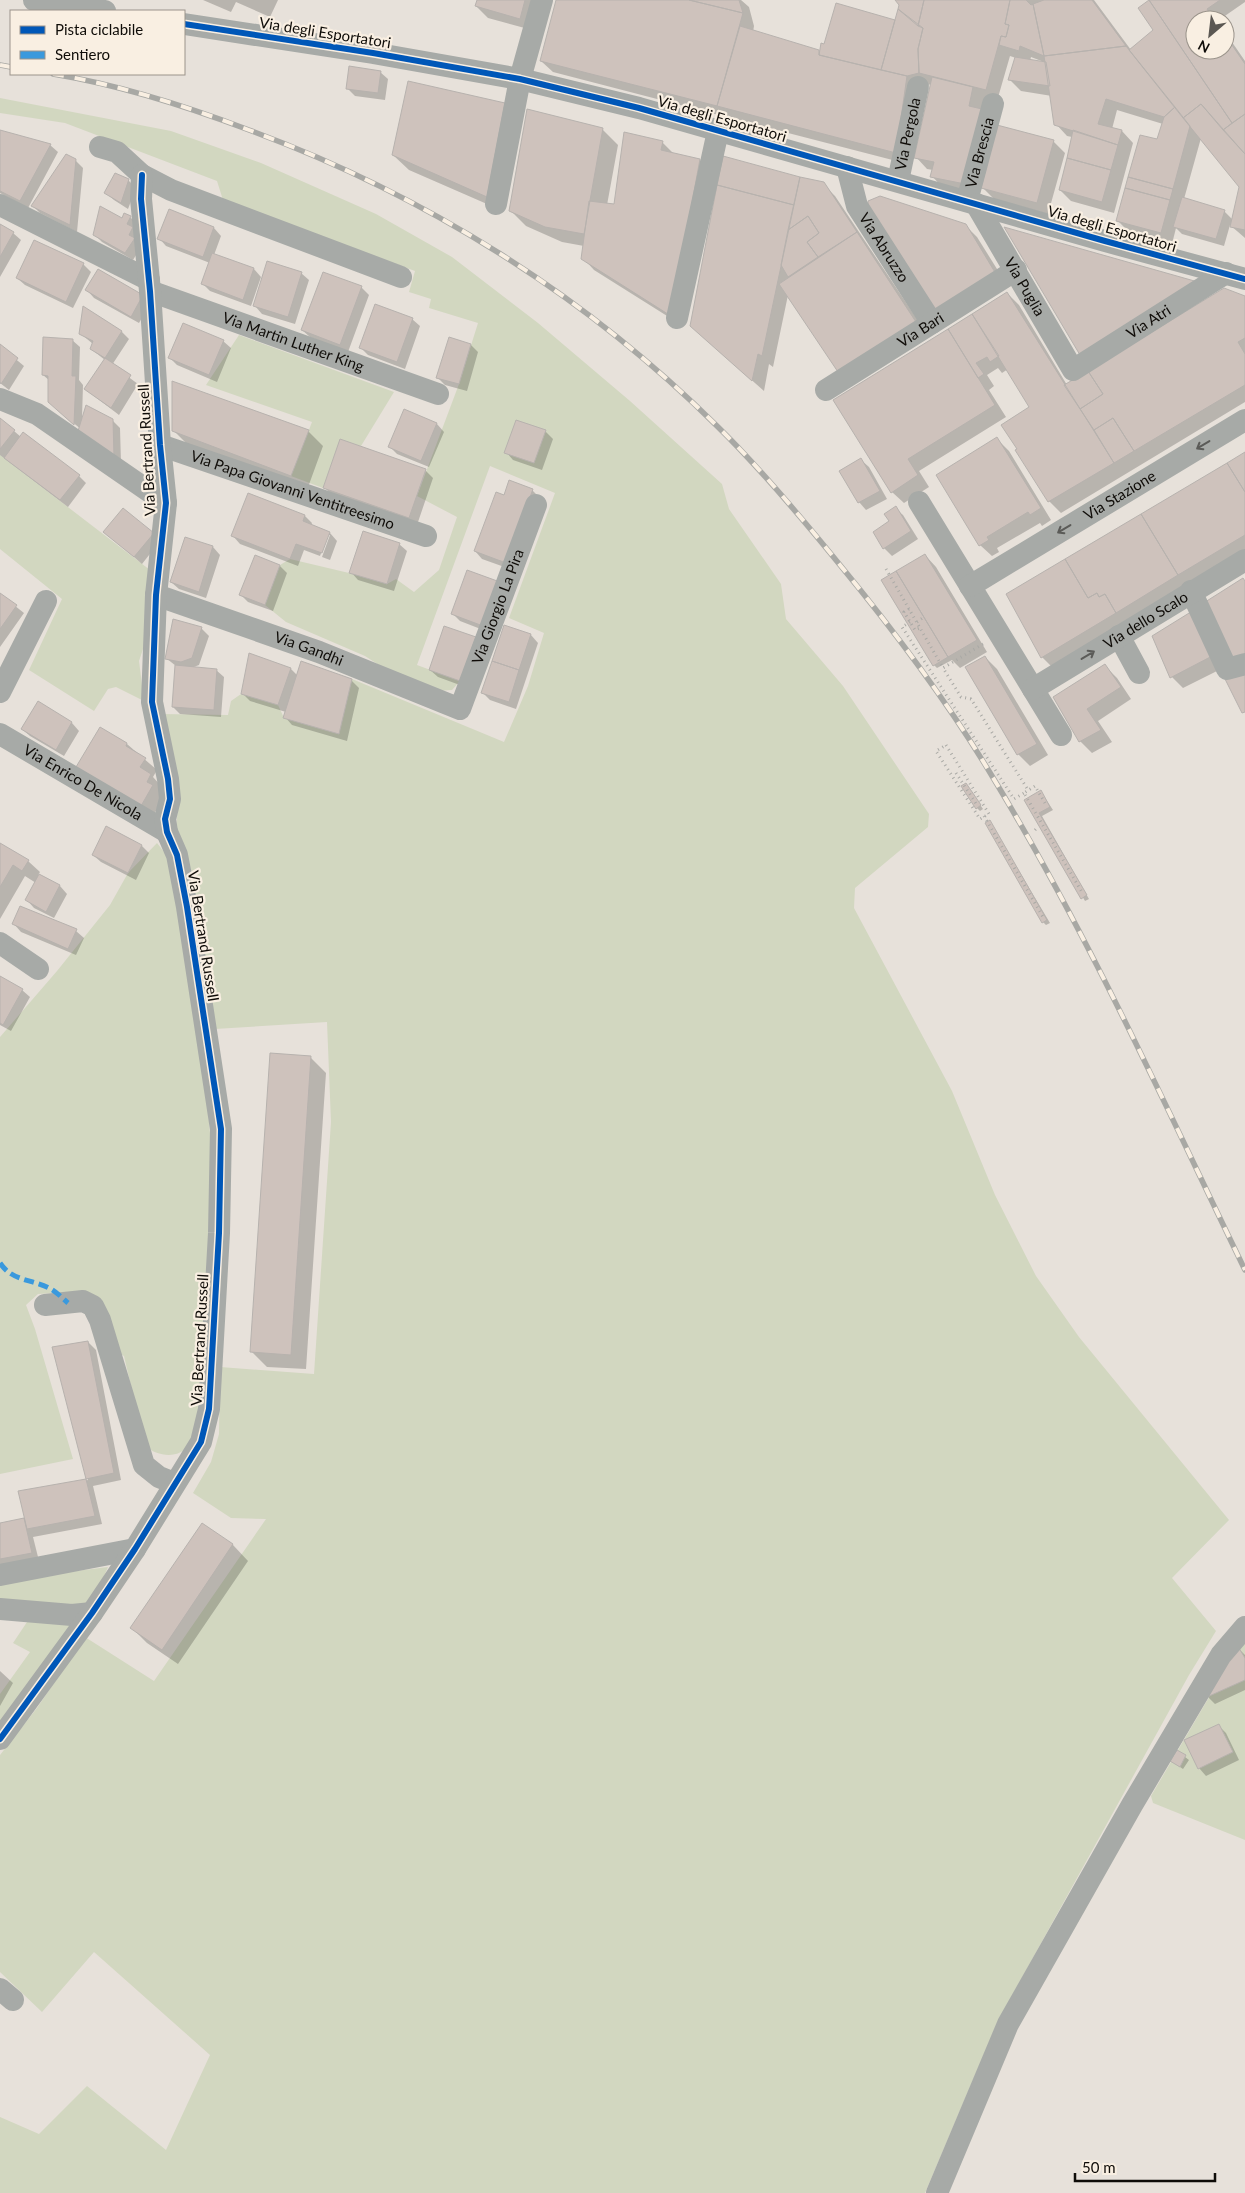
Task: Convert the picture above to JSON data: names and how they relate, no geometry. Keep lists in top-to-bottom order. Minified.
{"streets":{"street":["Via degli Esportatori","Via Pergola","Via Brescia","Via Abruzzo","Via Puglia","Via Atri","Via Bari","Via Martin Luther King","Via Bertrand Russell","Via Papa Giovanni Ventitreesimo","Via Stazione","Via Giorgio La Pira","Via dello Scalo","Via Gandhi","Via Enrico De Nicola"]},"crossings":[["Via degli Esportatori","Via Pergola"],["Via degli Esportatori","Via Brescia"],["Via degli Esportatori","Via Abruzzo"],["Via degli Esportatori","Via Puglia"],["Via degli Esportatori","Via Atri"],["Via Brescia","Via Puglia"],["Via Abruzzo","Via Bari"],["Via Puglia","Via Atri"],["Via Puglia","Via Bari"],["Via Martin Luther King","Via Bertrand Russell"],["Via Bertrand Russell","Via Papa Giovanni Ventitreesimo"],["Via Bertrand Russell","Via Gandhi"],["Via Bertrand Russell","Via Enrico De Nicola"],["Via Giorgio La Pira","Via Gandhi"]],"one_way":["Via Stazione","Via dello Scalo"],"legend":["Pista ciclabile","Sentiero"],"scale_bar":"50 m","north":"bottom left"}
